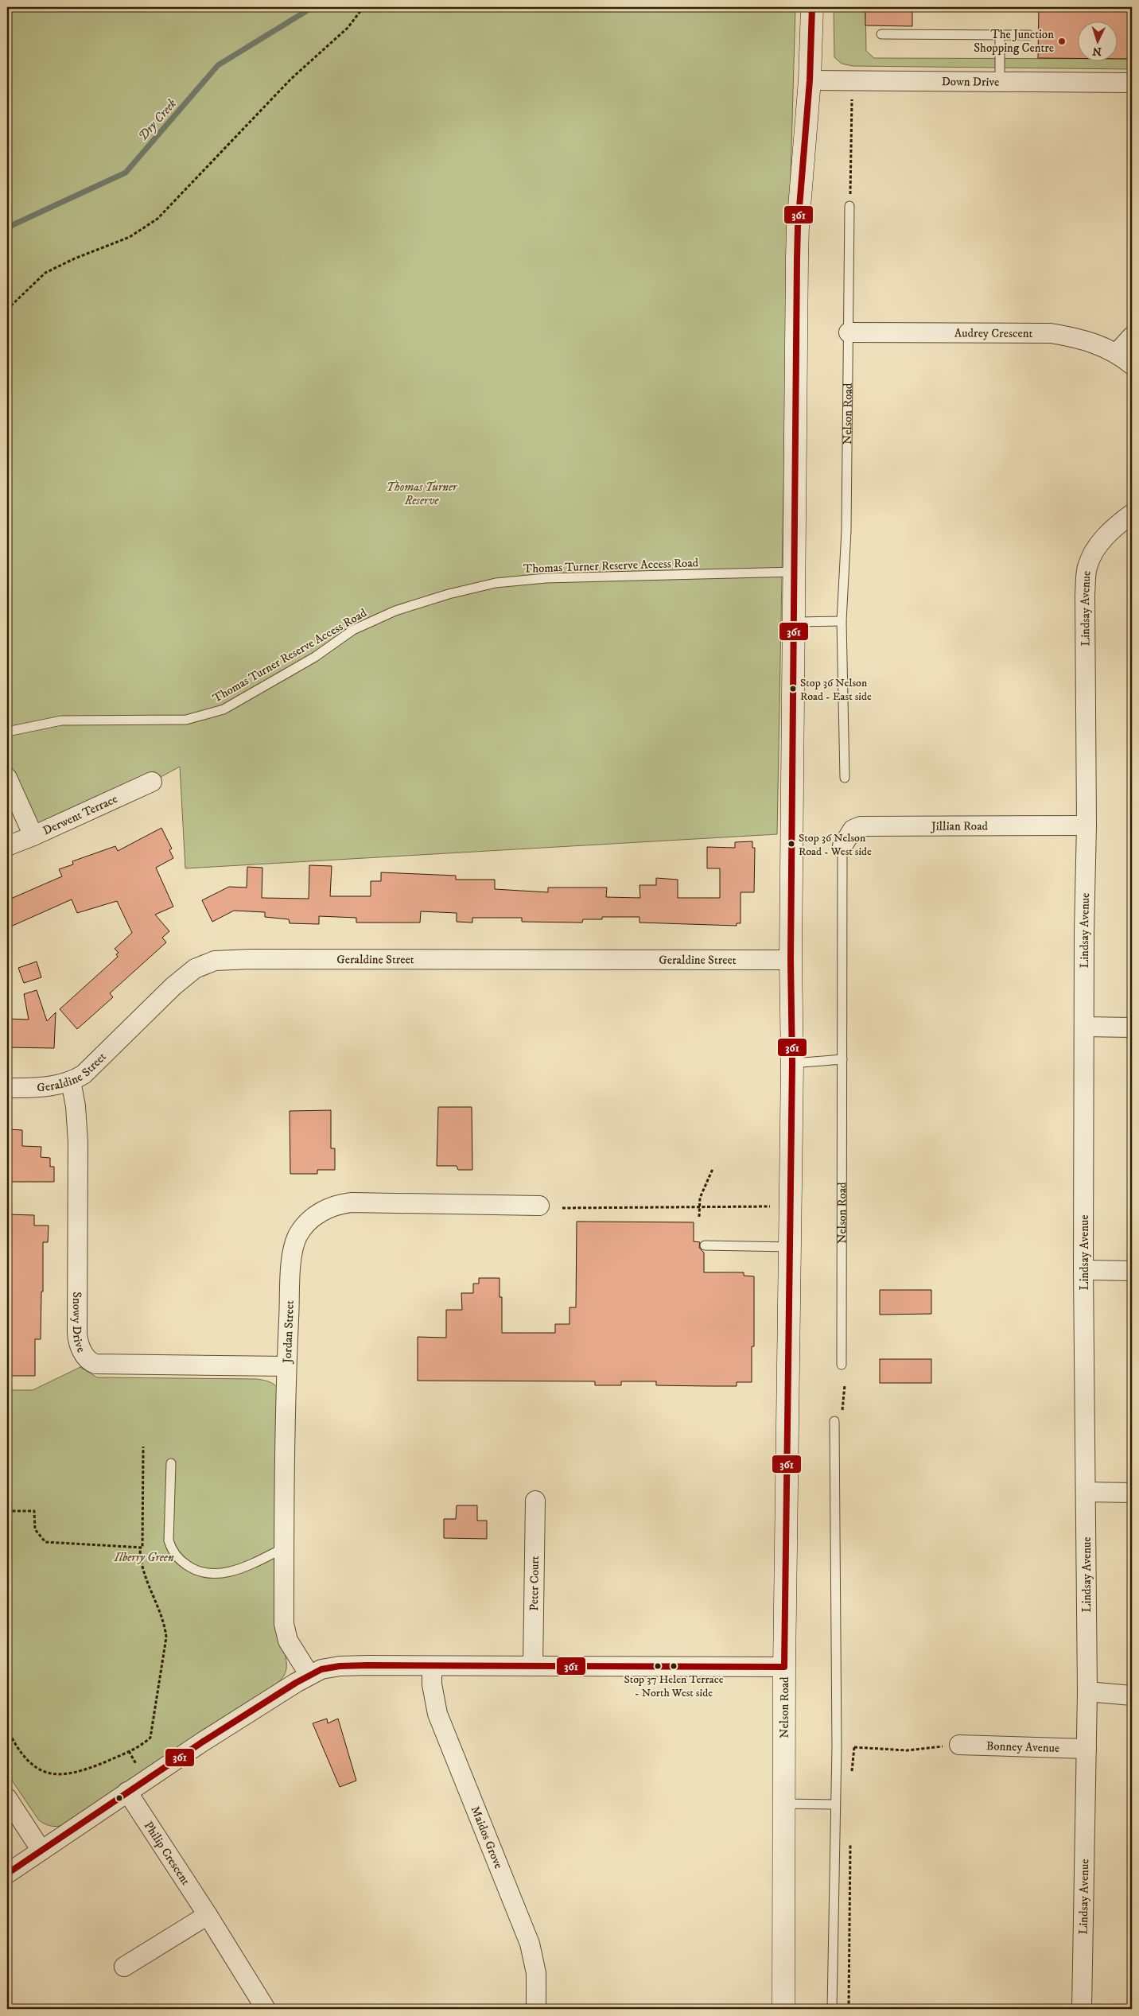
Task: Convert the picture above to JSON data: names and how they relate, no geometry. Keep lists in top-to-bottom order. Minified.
{"streets":{"main road":["Nelson Road"],"street":["Down Drive","Audrey Crescent","Lindsay Avenue","Derwent Terrace","Jillian Road","Geraldine Street","Snowy Drive","Jordan Street","Peter Court","Bonney Avenue","Maidos Grove","Philip Crescent"],"lane":["Thomas Turner Reserve Access Road"]},"crossings":[["Down Drive","Nelson Road"],["Audrey Crescent","Nelson Road"],["Nelson Road","Thomas Turner Reserve Access Road"],["Nelson Road","Jillian Road"],["Nelson Road","Geraldine Street"],["Lindsay Avenue","Jillian Road"],["Lindsay Avenue","Bonney Avenue"],["Geraldine Street","Snowy Drive"],["Snowy Drive","Jordan Street"]],"water":["Dry Creek"],"parks":["Thomas Turner Reserve","Ilberry Green"],"places":["The Junction Shopping Centre","Stop 36 Nelson Road - East side","Stop 36 Nelson Road - West side","Stop 37 Helen Terrace - North West side"],"lines":["transit line 361"],"north":"bottom"}
